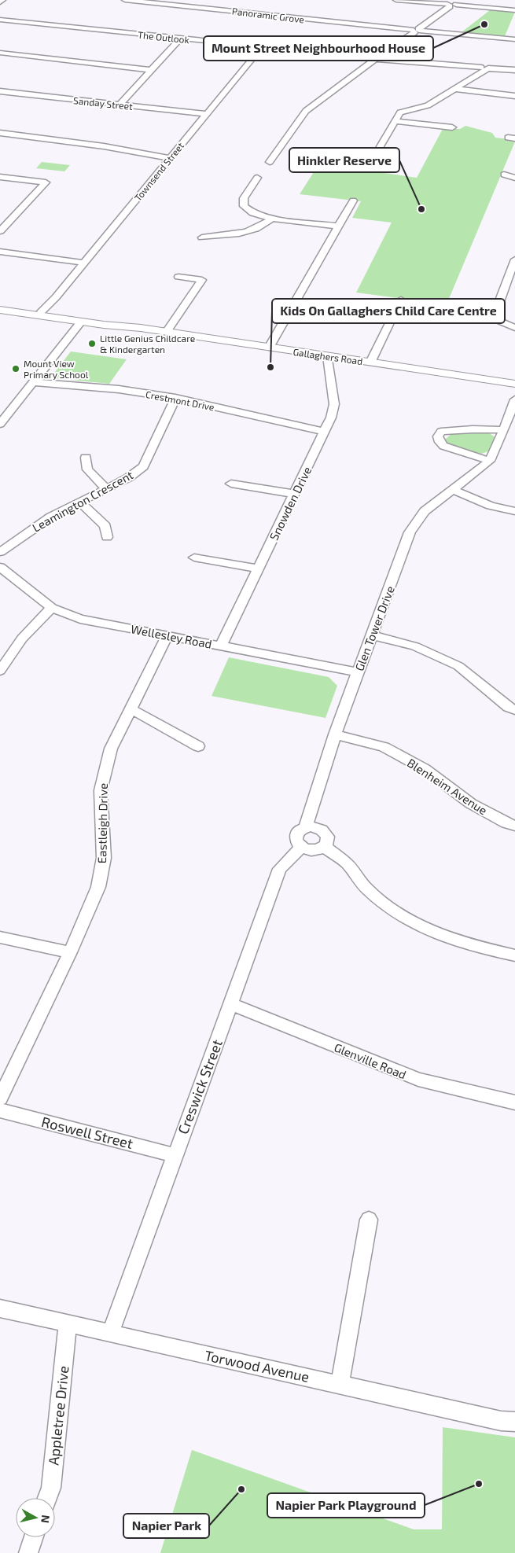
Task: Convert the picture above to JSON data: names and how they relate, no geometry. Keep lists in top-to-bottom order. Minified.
{"streets":{"street":["Panoramic Grove","The Outlook","Sanday Street","Townsend Street","Gallaghers Road","Crestmont Drive","Leamington Crescent","Snowden Drive","Glen Tower Drive","Wellesley Road","Blenheim Avenue","Eastleigh Drive","Glenville Road","Creswick Street","Roswell Street","Torwood Avenue","Appletree Drive"]},"crossings":[["The Outlook","Townsend Street"],["Sanday Street","Townsend Street"],["Townsend Street","Gallaghers Road"],["Gallaghers Road","Snowden Drive"],["Crestmont Drive","Leamington Crescent"],["Crestmont Drive","Snowden Drive"],["Snowden Drive","Wellesley Road"],["Glen Tower Drive","Wellesley Road"],["Glen Tower Drive","Blenheim Avenue"],["Glen Tower Drive","Creswick Street"],["Wellesley Road","Eastleigh Drive"],["Glenville Road","Creswick Street"],["Creswick Street","Roswell Street"],["Creswick Street","Torwood Avenue"],["Torwood Avenue","Appletree Drive"]],"places":["Mount Street Neighbourhood House","Hinkler Reserve","Little Genius Childcare & Kindergarten","Kids On Gallaghers Child Care Centre","Mount View Primary School","Napier Park Playground","Napier Park"],"north":"right"}
